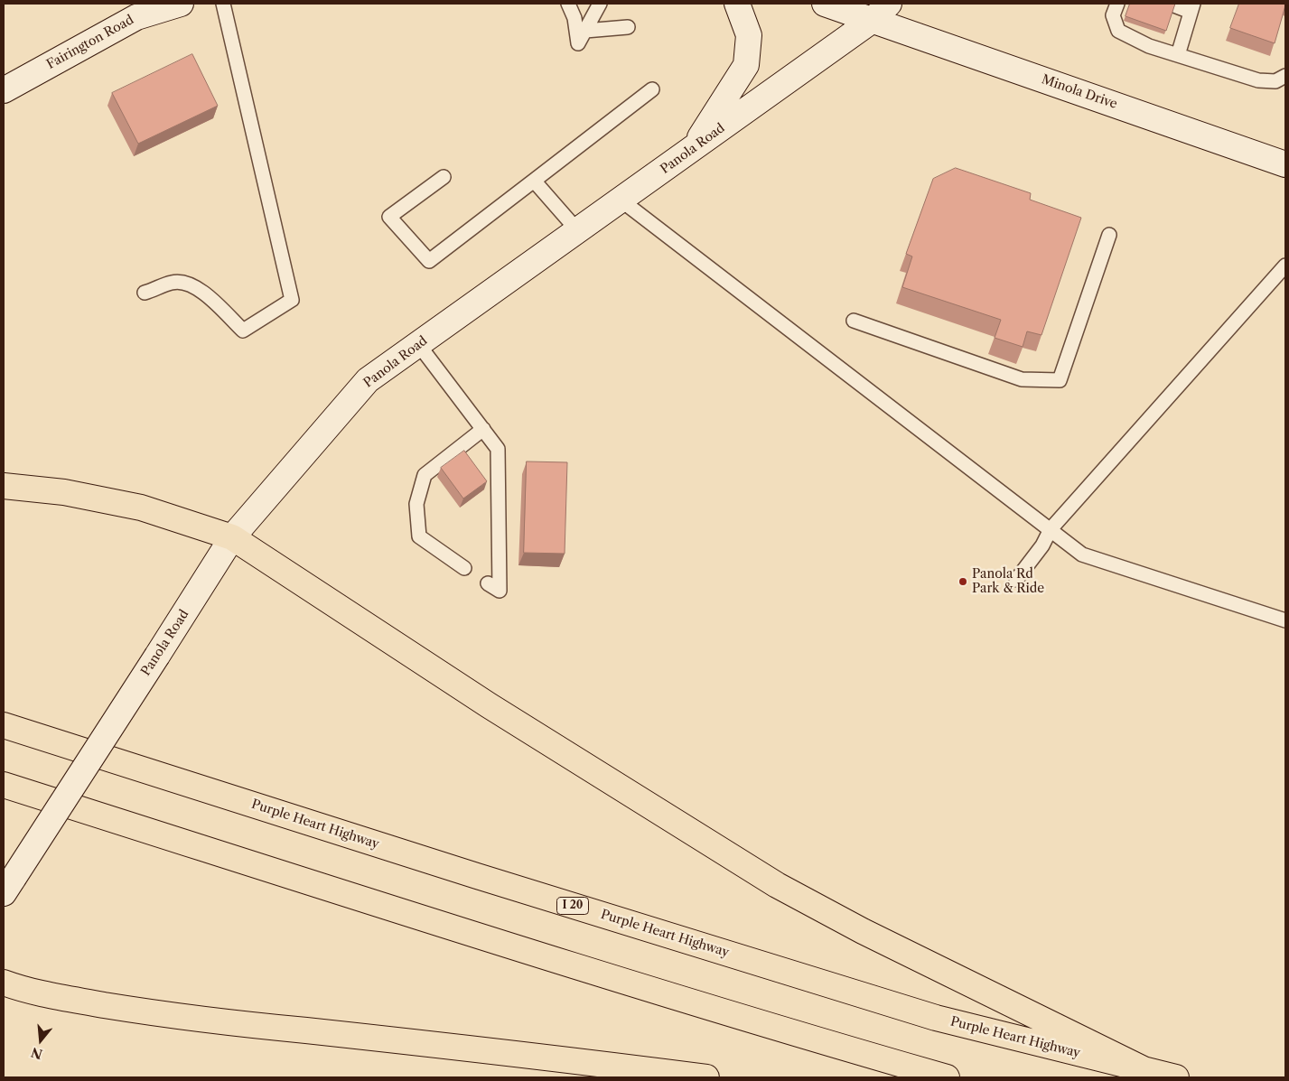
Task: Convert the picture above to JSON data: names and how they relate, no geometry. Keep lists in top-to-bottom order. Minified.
{"streets":{"highway":["Purple Heart Highway","I 20"],"main road":["Fairington Road","Minola Drive","Panola Road"]},"crossings":[["Minola Drive","Panola Road"]],"places":["Panola Rd Park & Ride"],"north":"bottom"}
